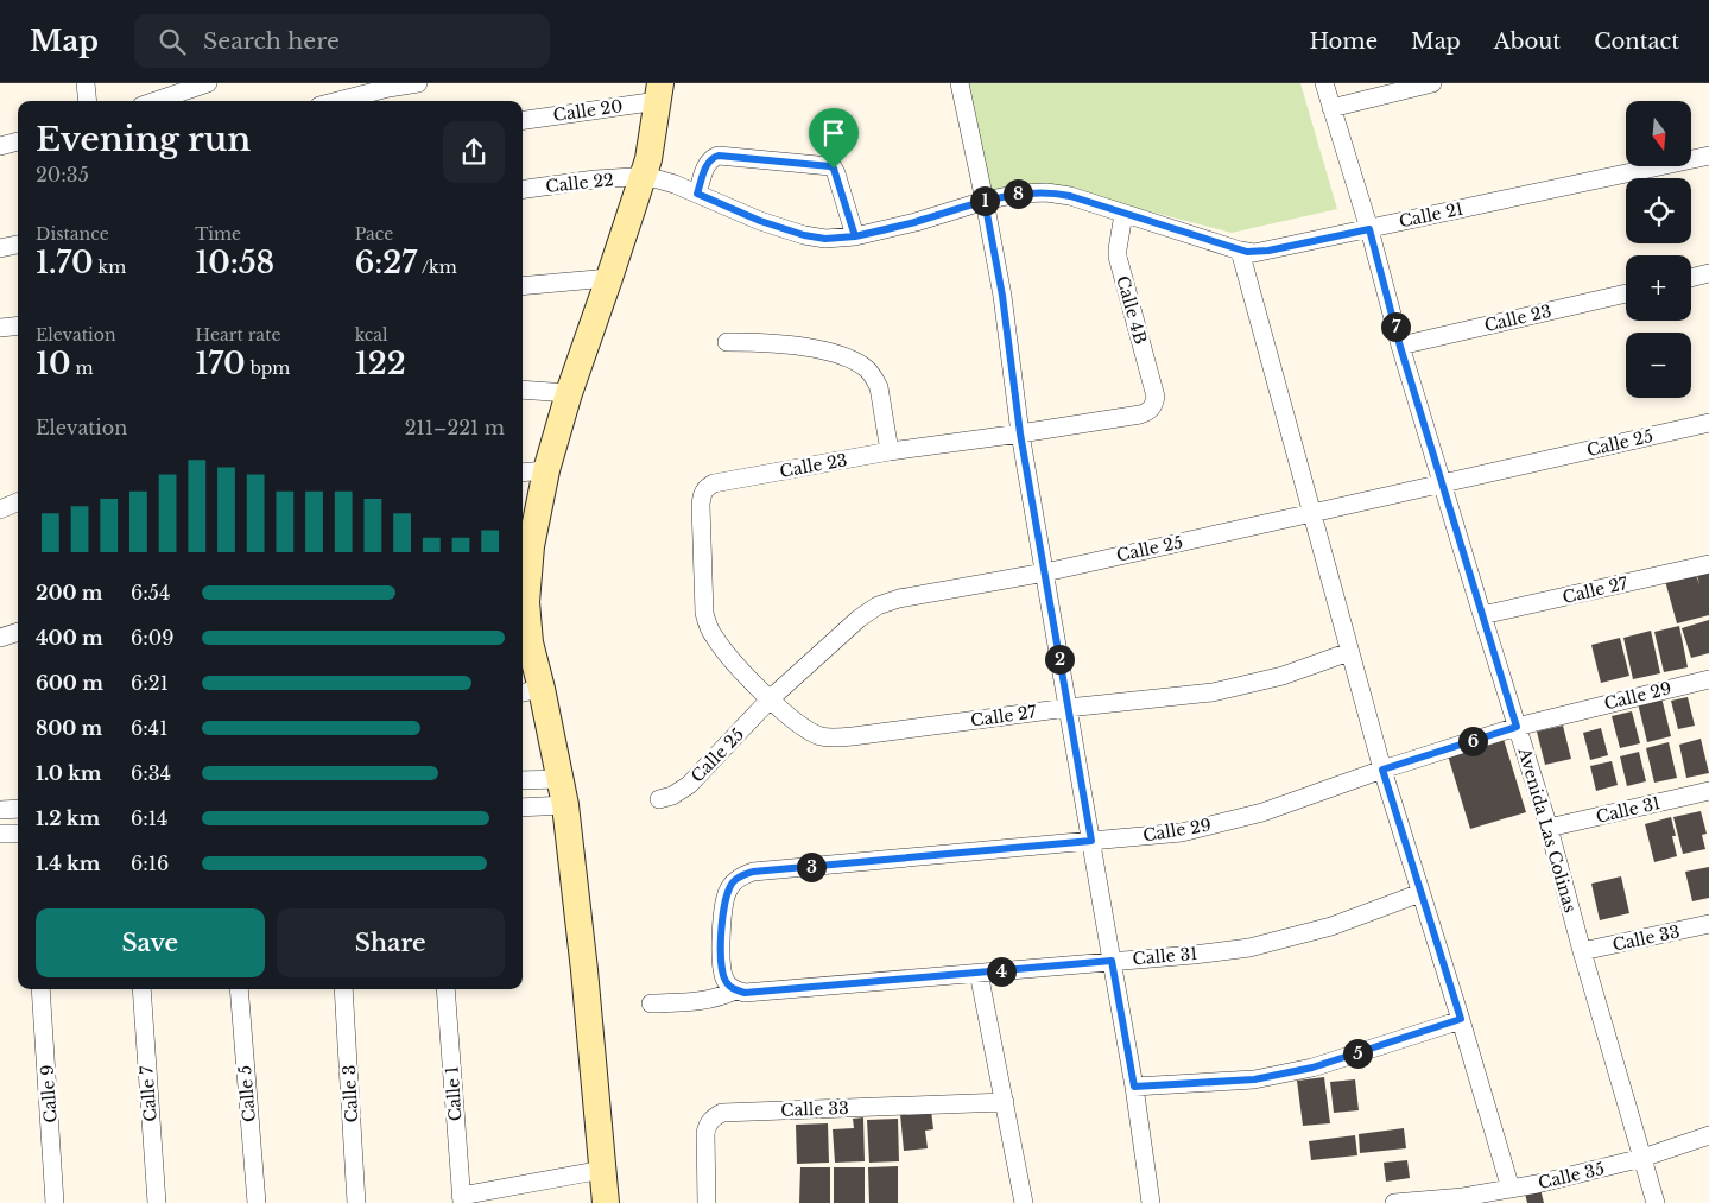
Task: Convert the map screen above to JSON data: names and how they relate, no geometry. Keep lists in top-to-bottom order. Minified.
{"streets":{"street":["Calle 20","Calle 22","Calle 21","Calle 4B","Calle 23","Calle 25","Calle 27","Calle 29","Calle 31","Avenida Las Colinas","Calle 33","Calle 9","Calle 7","Calle 5","Calle 3","Calle 1","Calle 35"]},"crossings":[["Calle 22","Calle 21"],["Calle 21","Calle 4B"],["Calle 21","Avenida Las Colinas"],["Calle 4B","Calle 23"],["Calle 23","Calle 25"],["Calle 23","Calle 27"],["Calle 23","Avenida Las Colinas"],["Calle 25","Calle 27"],["Calle 25","Avenida Las Colinas"],["Calle 27","Avenida Las Colinas"],["Calle 29","Calle 31"],["Calle 29","Avenida Las Colinas"],["Calle 31","Avenida Las Colinas"],["Avenida Las Colinas","Calle 33"],["Avenida Las Colinas","Calle 35"]],"north":"bottom","page":{"header":"Map","search":"Search here","nav":["Home","Map","About","Contact"],"map_buttons":["+","−"],"heading":["Evening run","20:35"],"pins":["8","1","7","2","6","3","4","5"],"stats":[["Distance","1.70 km"],["Time","10:58"],["Pace","6:27 /km"],["Elevation","10 m"],["Heart rate","170 bpm"],["kcal","122"]],"chart":["Elevation","211–221 m"],"list":[{"name":"200 m","note":"6:54"},{"name":"400 m","note":"6:09"},{"name":"600 m","note":"6:21"},{"name":"800 m","note":"6:41"},{"name":"1.0 km","note":"6:34"},{"name":"1.2 km","note":"6:14"},{"name":"1.4 km","note":"6:16"}],"buttons":["Save","Share"]}}
